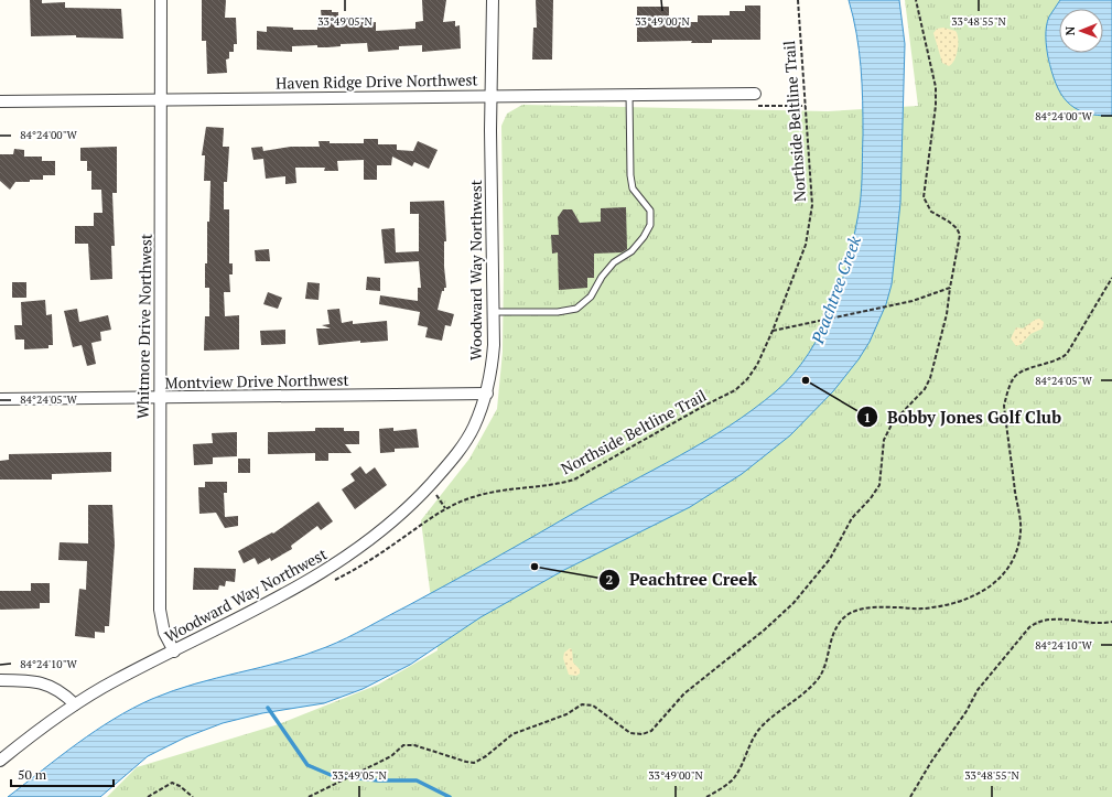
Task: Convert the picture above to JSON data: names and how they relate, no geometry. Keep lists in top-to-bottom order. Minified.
{"streets":{"street":["Haven Ridge Drive Northwest","Woodward Way Northwest","Whitmore Drive Northwest","Montview Drive Northwest"],"path":["Northside Beltline Trail"]},"crossings":[["Haven Ridge Drive Northwest","Woodward Way Northwest"],["Haven Ridge Drive Northwest","Whitmore Drive Northwest"],["Woodward Way Northwest","Whitmore Drive Northwest"],["Woodward Way Northwest","Montview Drive Northwest"],["Whitmore Drive Northwest","Montview Drive Northwest"]],"water":["Peachtree Creek"],"places":["Bobby Jones Golf Club","Peachtree Creek"],"scale_bar":"50 m","north":"left","coordinates":["33°49'05\"N","33°49'00\"N","33°48'55\"N","84°24'00\"W","84°24'05\"W","84°24'10\"W"]}
